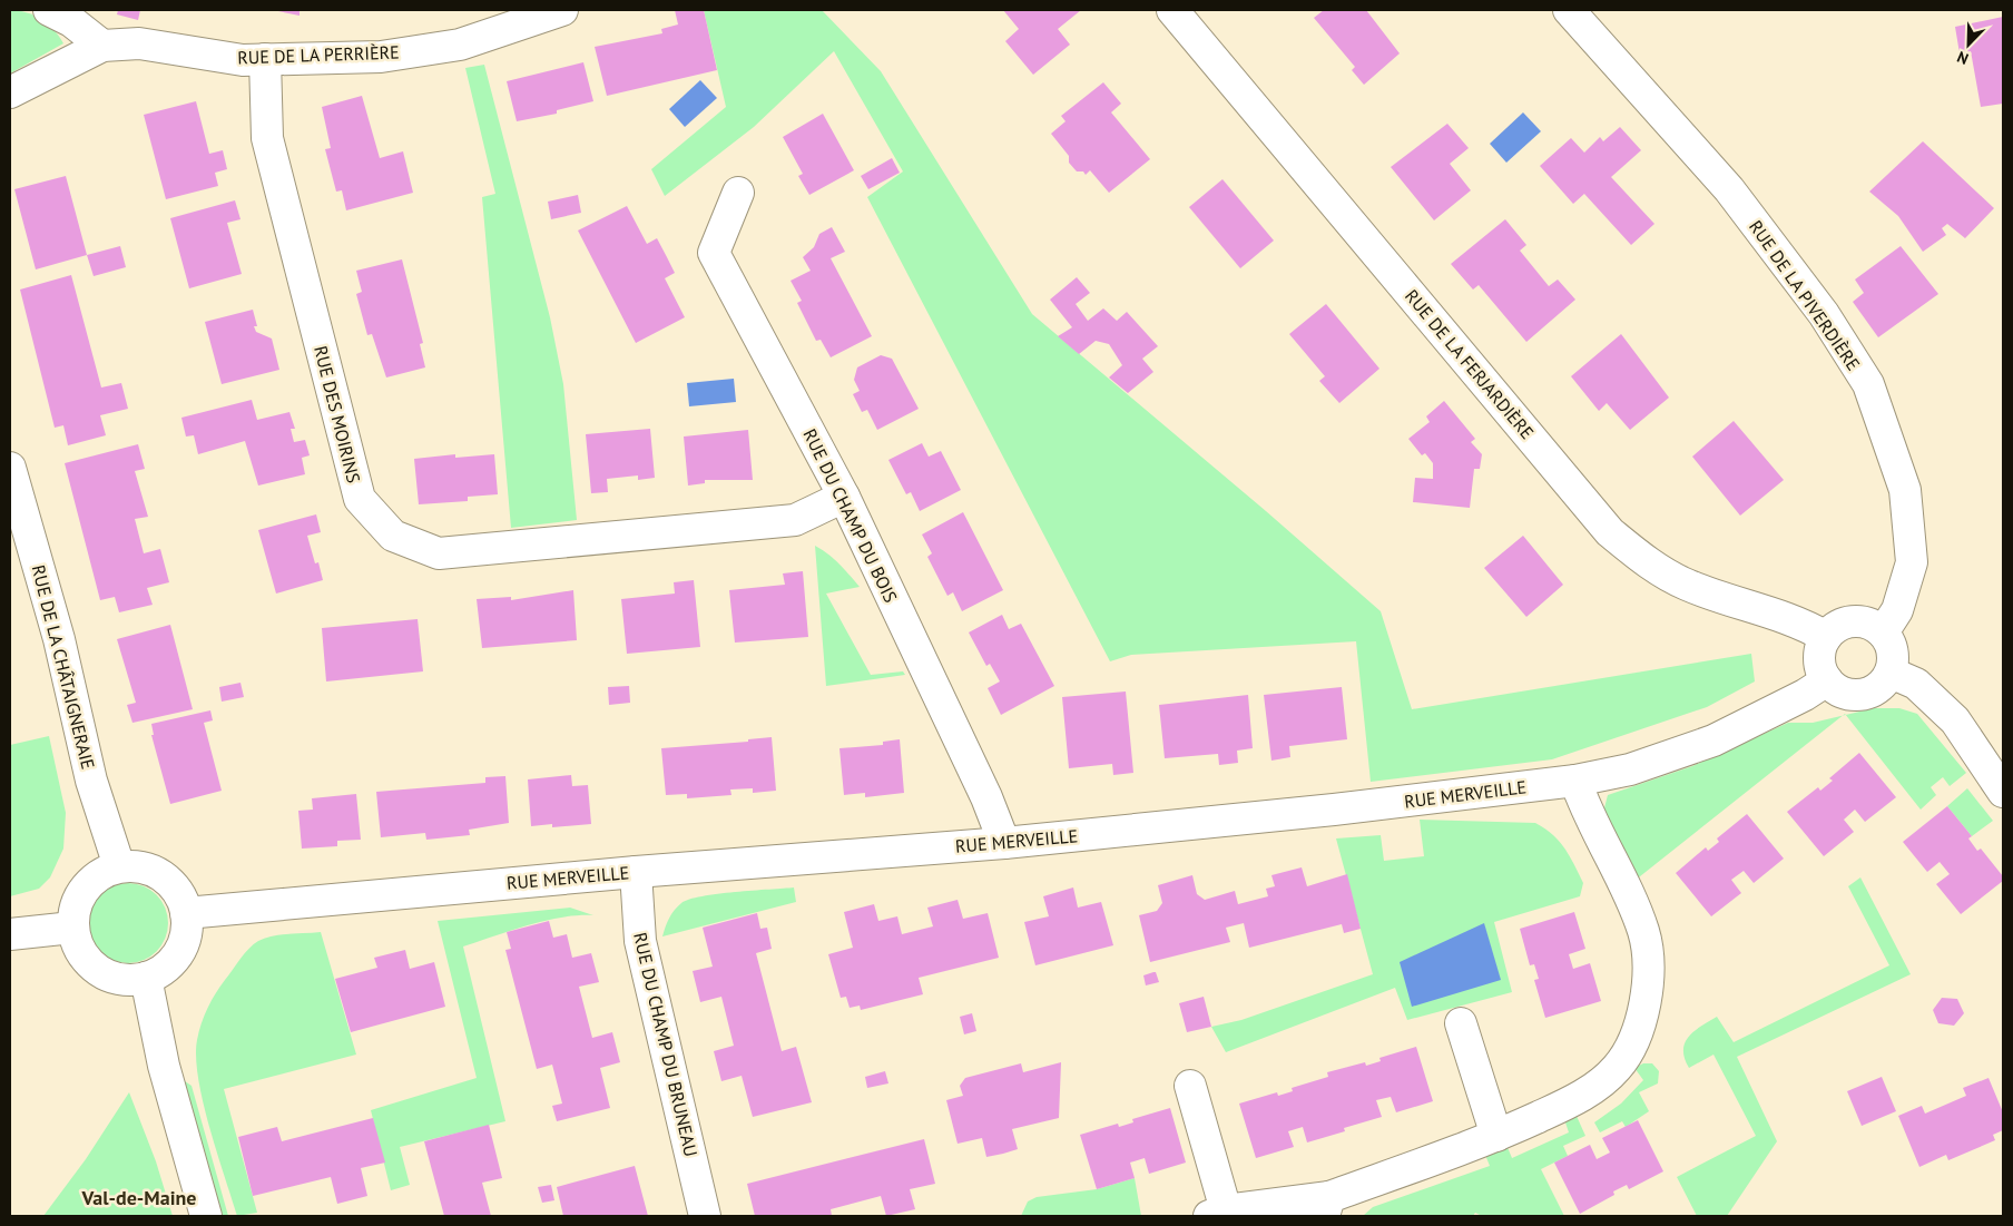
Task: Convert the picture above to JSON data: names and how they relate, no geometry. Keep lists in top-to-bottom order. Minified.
{"streets":{"street":["RUE DE LA PERRIÈRE","RUE DE LA PIVERDIÈRE","RUE DE LA FERJARDIÈRE","RUE DES MOIRINS","RUE DU CHAMP DU BOIS","RUE DE LA CHÂTAIGNERAIE","RUE MERVEILLE","RUE DU CHAMP DU BRUNEAU"]},"crossings":[["RUE DE LA PERRIÈRE","RUE DES MOIRINS"],["RUE DE LA PIVERDIÈRE","RUE DE LA FERJARDIÈRE"],["RUE DE LA PIVERDIÈRE","RUE MERVEILLE"],["RUE DE LA FERJARDIÈRE","RUE MERVEILLE"],["RUE DES MOIRINS","RUE DU CHAMP DU BOIS"],["RUE DU CHAMP DU BOIS","RUE MERVEILLE"],["RUE DE LA CHÂTAIGNERAIE","RUE MERVEILLE"],["RUE MERVEILLE","RUE DU CHAMP DU BRUNEAU"]],"districts":["Val-de-Maine"],"north":"bottom left"}
